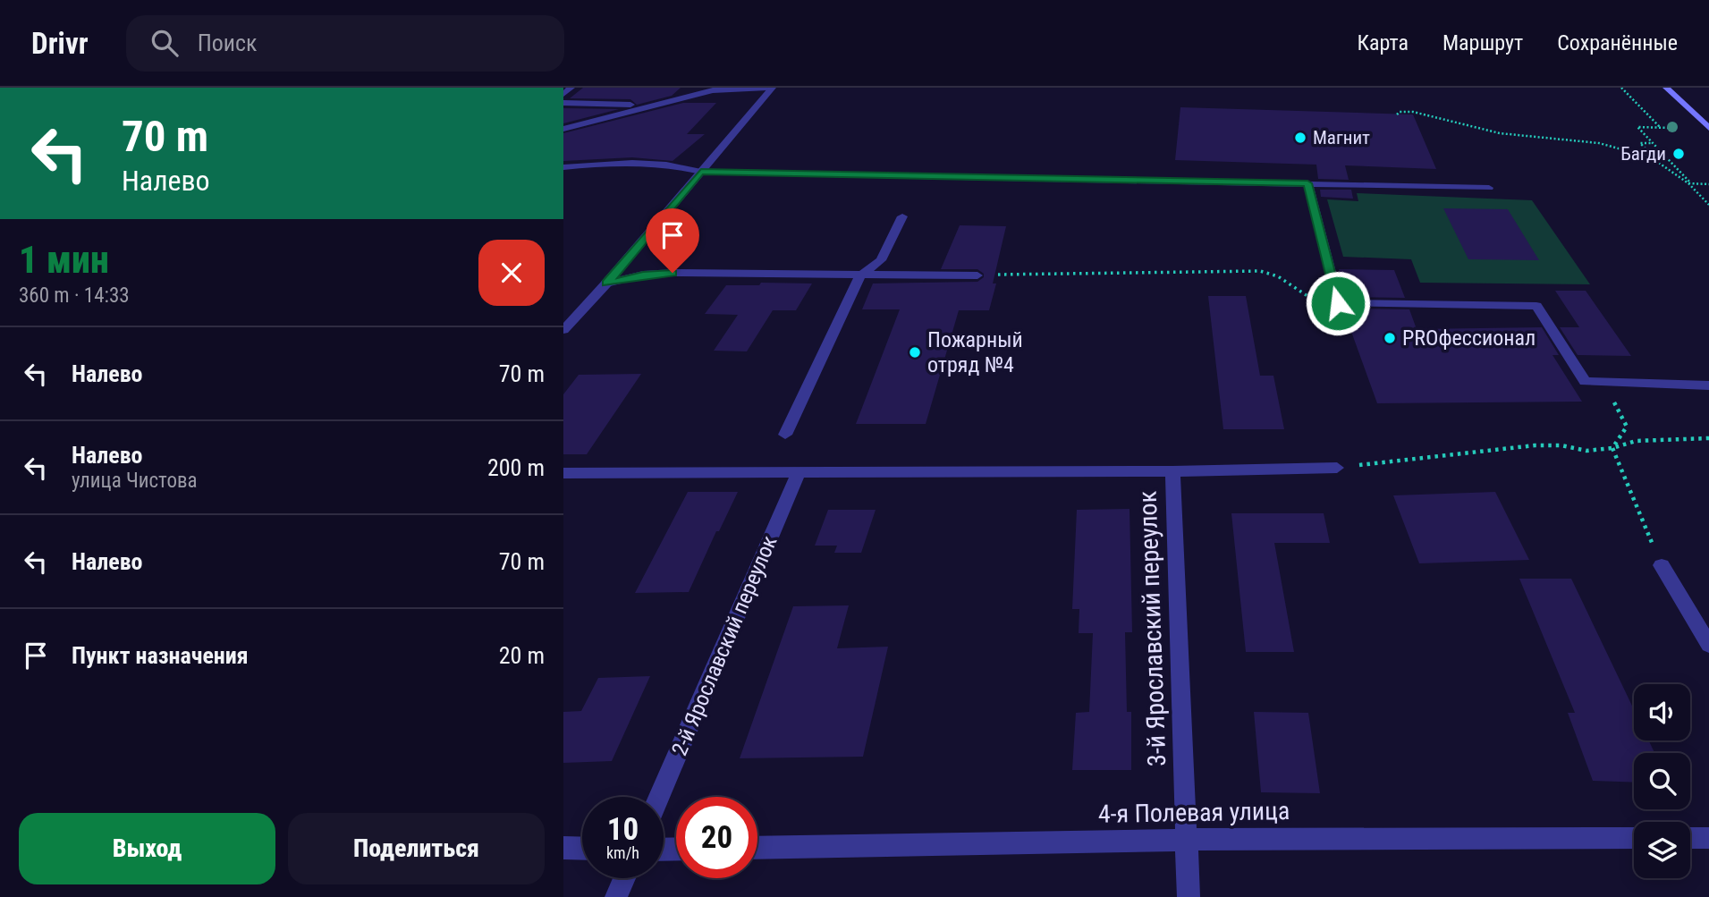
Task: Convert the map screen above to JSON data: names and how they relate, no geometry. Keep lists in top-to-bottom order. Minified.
{"streets":{"street":["3-й Ярославский переулок","2-й Ярославский переулок","4-я Полевая улица"]},"crossings":[["3-й Ярославский переулок","4-я Полевая улица"]],"places":["Магнит","Багди","PROфессионал","Пожарный отряд №4"],"page":{"header":"Drivr","search":"Поиск","nav":["Карта","Маршрут","Сохранённые"],"turn":["70 m","Налево"],"heading":["1 мин","360 m · 14:33"],"list":[{"name":"Налево","value":"70 m"},{"name":"Налево","note":"улица Чистова","value":"200 m"},{"name":"Налево","value":"70 m"},{"name":"Пункт назначения","value":"20 m"}],"speed":"10 km/h","limit":"20","buttons":["Выход","Поделиться"]}}
